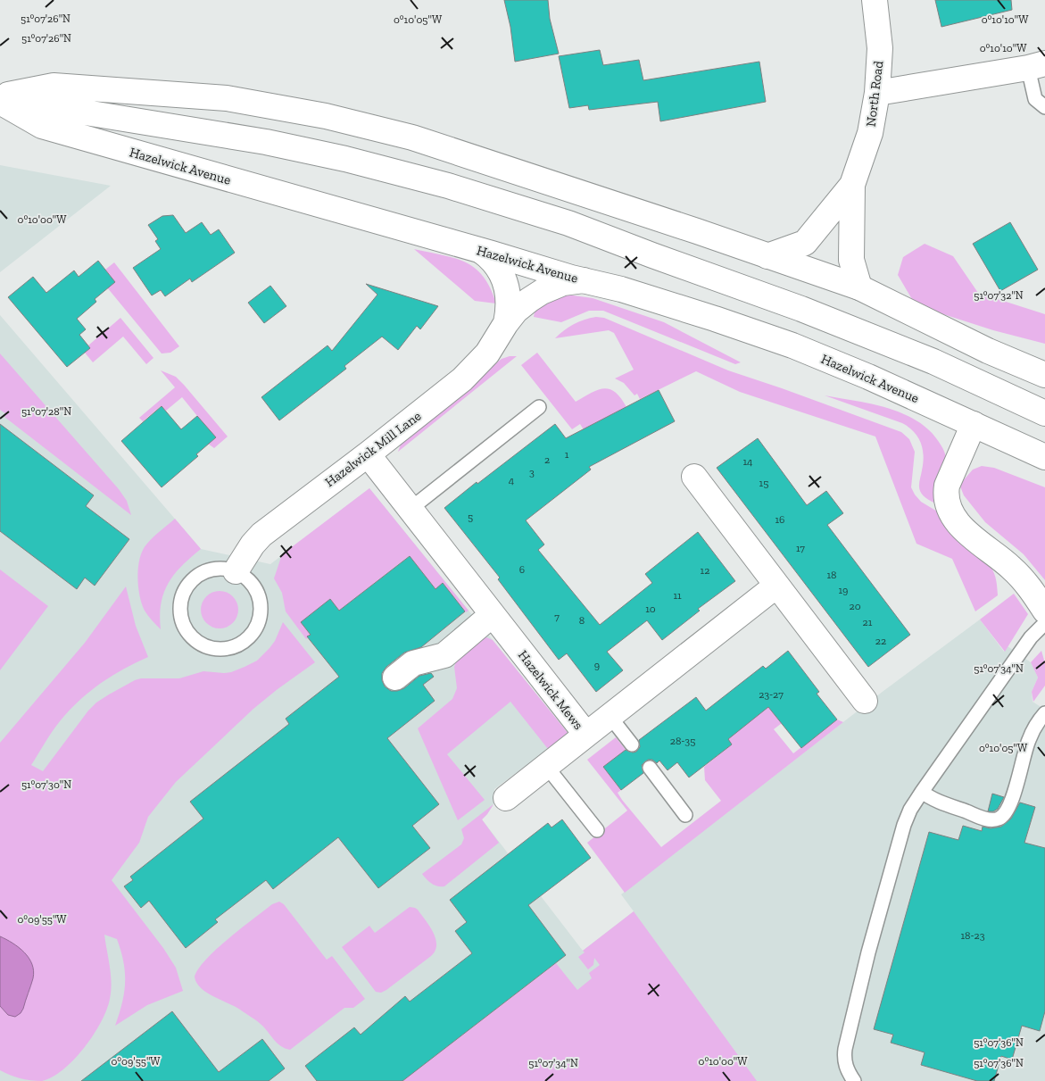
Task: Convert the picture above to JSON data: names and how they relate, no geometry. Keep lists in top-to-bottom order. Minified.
{"streets":{"street":["North Road","Hazelwick Avenue","Hazelwick Mill Lane","Hazelwick Mews"]},"crossings":[["Hazelwick Avenue","Hazelwick Mill Lane"],["Hazelwick Mill Lane","Hazelwick Mews"]],"house_numbers":["1","2","14","3","4","15","5","16","17","6","12","18","19","11","20","10","7","8","21","22","9","23-27","28-35","18-23"],"coordinates":["51°07'26\"N","0°10'05\"W","0°10'10\"W","0°10'00\"W","51°07'32\"N","51°07'28\"N","51°07'34\"N","51°07'30\"N","0°09'55\"W","51°07'36\"N"]}
